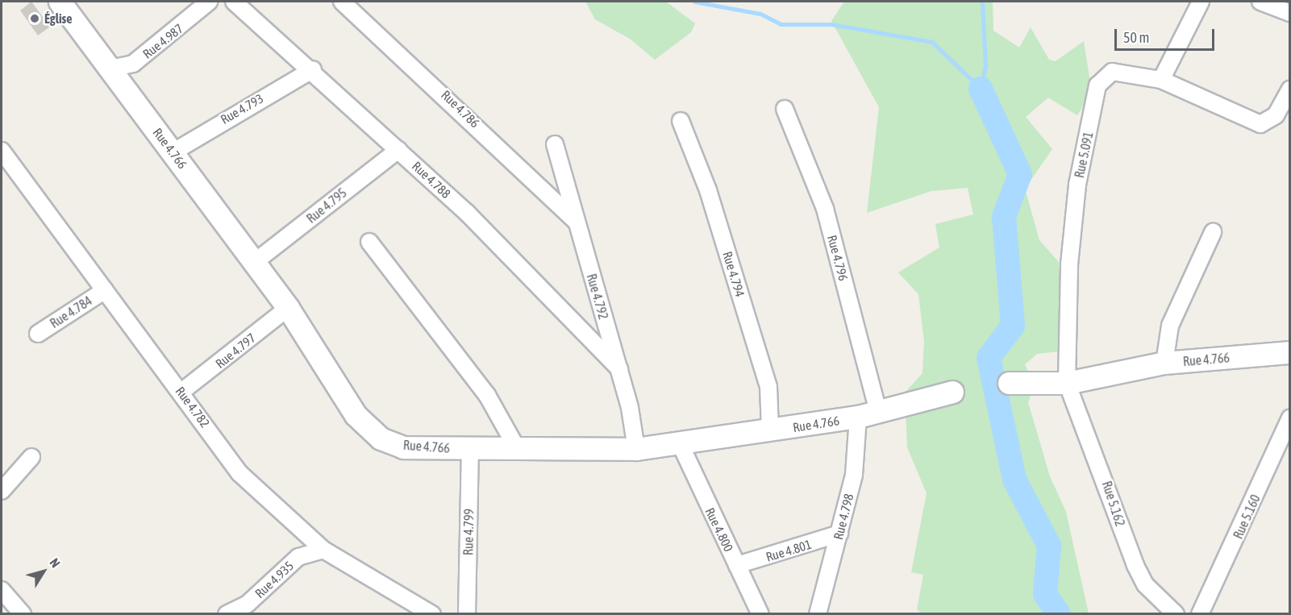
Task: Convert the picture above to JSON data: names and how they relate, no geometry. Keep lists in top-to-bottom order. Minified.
{"streets":{"street":["Rue 4.987","Rue 4.793","Rue 4.786","Rue 4.766","Rue 5.091","Rue 4.788","Rue 4.795","Rue 4.796","Rue 4.794","Rue 4.792","Rue 4.784","Rue 4.797","Rue 4.782","Rue 5.162","Rue 4.798","Rue 5.160","Rue 4.800","Rue 4.799","Rue 4.801","Rue 4.935"]},"crossings":[["Rue 4.987","Rue 4.766"],["Rue 4.793","Rue 4.766"],["Rue 4.793","Rue 4.788"],["Rue 4.786","Rue 4.792"],["Rue 4.766","Rue 5.091"],["Rue 4.766","Rue 4.795"],["Rue 4.766","Rue 4.796"],["Rue 4.766","Rue 4.794"],["Rue 4.766","Rue 4.792"],["Rue 4.766","Rue 4.797"],["Rue 4.766","Rue 5.162"],["Rue 4.766","Rue 4.798"],["Rue 4.766","Rue 4.800"],["Rue 4.766","Rue 4.799"],["Rue 5.091","Rue 5.162"],["Rue 4.788","Rue 4.795"],["Rue 4.788","Rue 4.792"],["Rue 4.796","Rue 4.798"],["Rue 4.784","Rue 4.782"],["Rue 4.797","Rue 4.782"],["Rue 4.782","Rue 4.935"],["Rue 4.798","Rue 4.801"],["Rue 4.800","Rue 4.801"]],"places":["Église"],"scale_bar":"50 m","north":"top right"}
